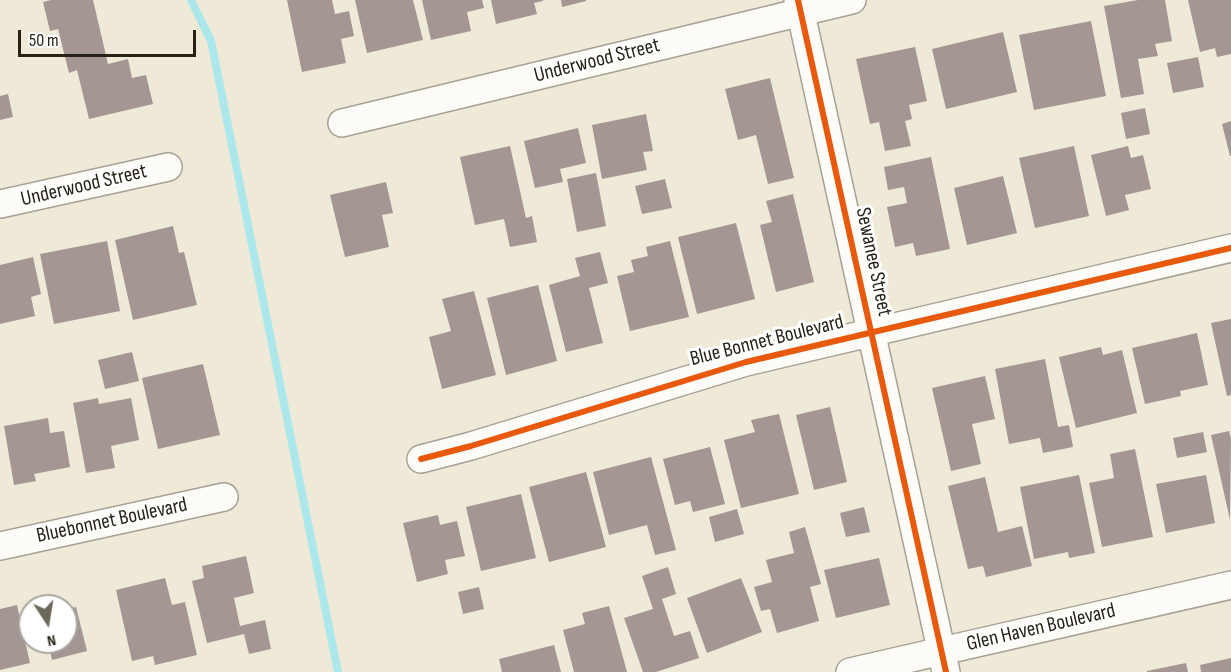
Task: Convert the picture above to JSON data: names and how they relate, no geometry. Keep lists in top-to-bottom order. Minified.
{"streets":{"street":["Underwood Street","Sewanee Street","Blue Bonnet Boulevard","Bluebonnet Boulevard","Glen Haven Boulevard"]},"crossings":[["Underwood Street","Sewanee Street"],["Sewanee Street","Blue Bonnet Boulevard"],["Sewanee Street","Glen Haven Boulevard"]],"scale_bar":"50 m","north":"bottom"}
